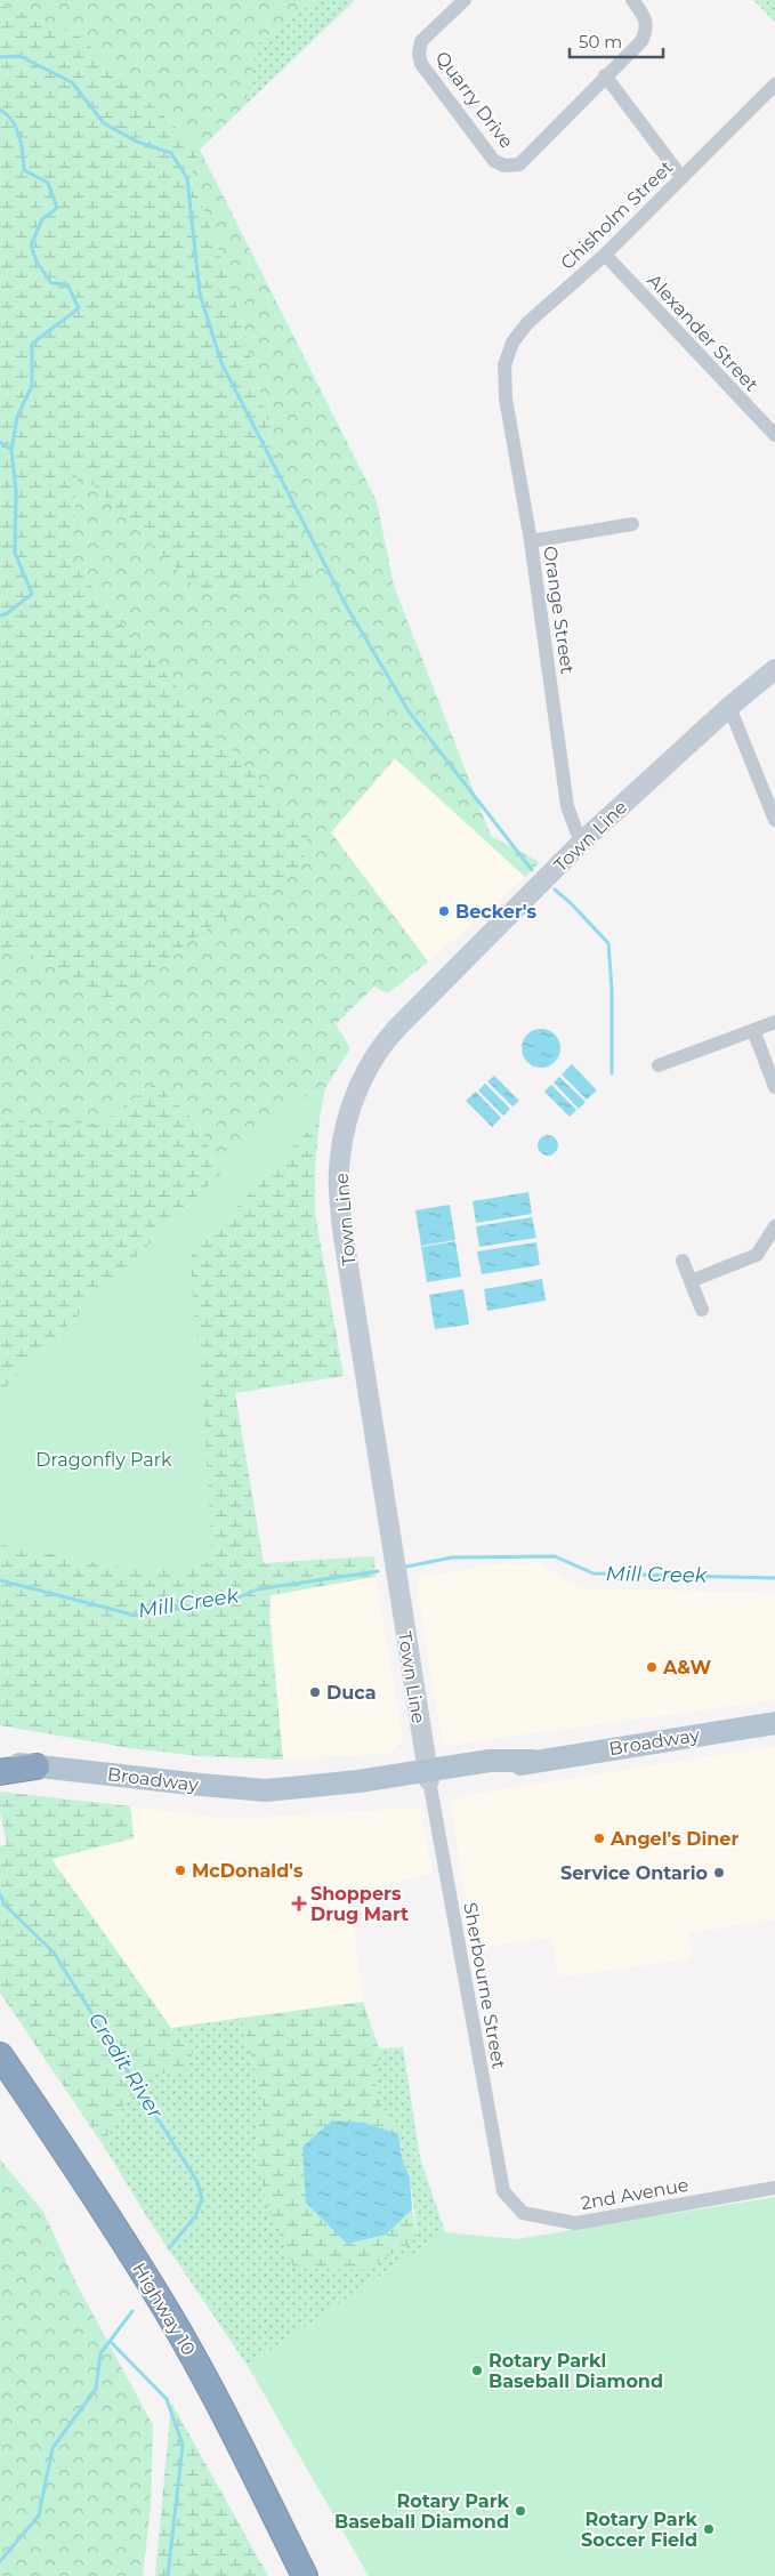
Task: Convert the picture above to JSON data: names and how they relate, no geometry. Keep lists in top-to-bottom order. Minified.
{"streets":{"highway":["Highway 10"],"main road":["Town Line","Broadway"],"street":["Quarry Drive","Chisholm Street","Alexander Street","Orange Street","Sherbourne Street","2nd Avenue"]},"crossings":[["Chisholm Street","Alexander Street"],["Chisholm Street","Orange Street"],["Orange Street","Town Line"],["Town Line","Broadway"],["Town Line","Sherbourne Street"],["Broadway","Sherbourne Street"],["Sherbourne Street","2nd Avenue"]],"water":["Mill Creek","Credit River"],"parks":["Dragonfly Park"],"places":{"other":["Becker's","A&W","Duca","Angel's Diner","McDonald's","Service Ontario","Rotary Parkl Baseball Diamond","Rotary Park Baseball Diamond","Rotary Park Soccer Field"],"health":["Shoppers Drug Mart"]},"scale_bar":"50 m"}
